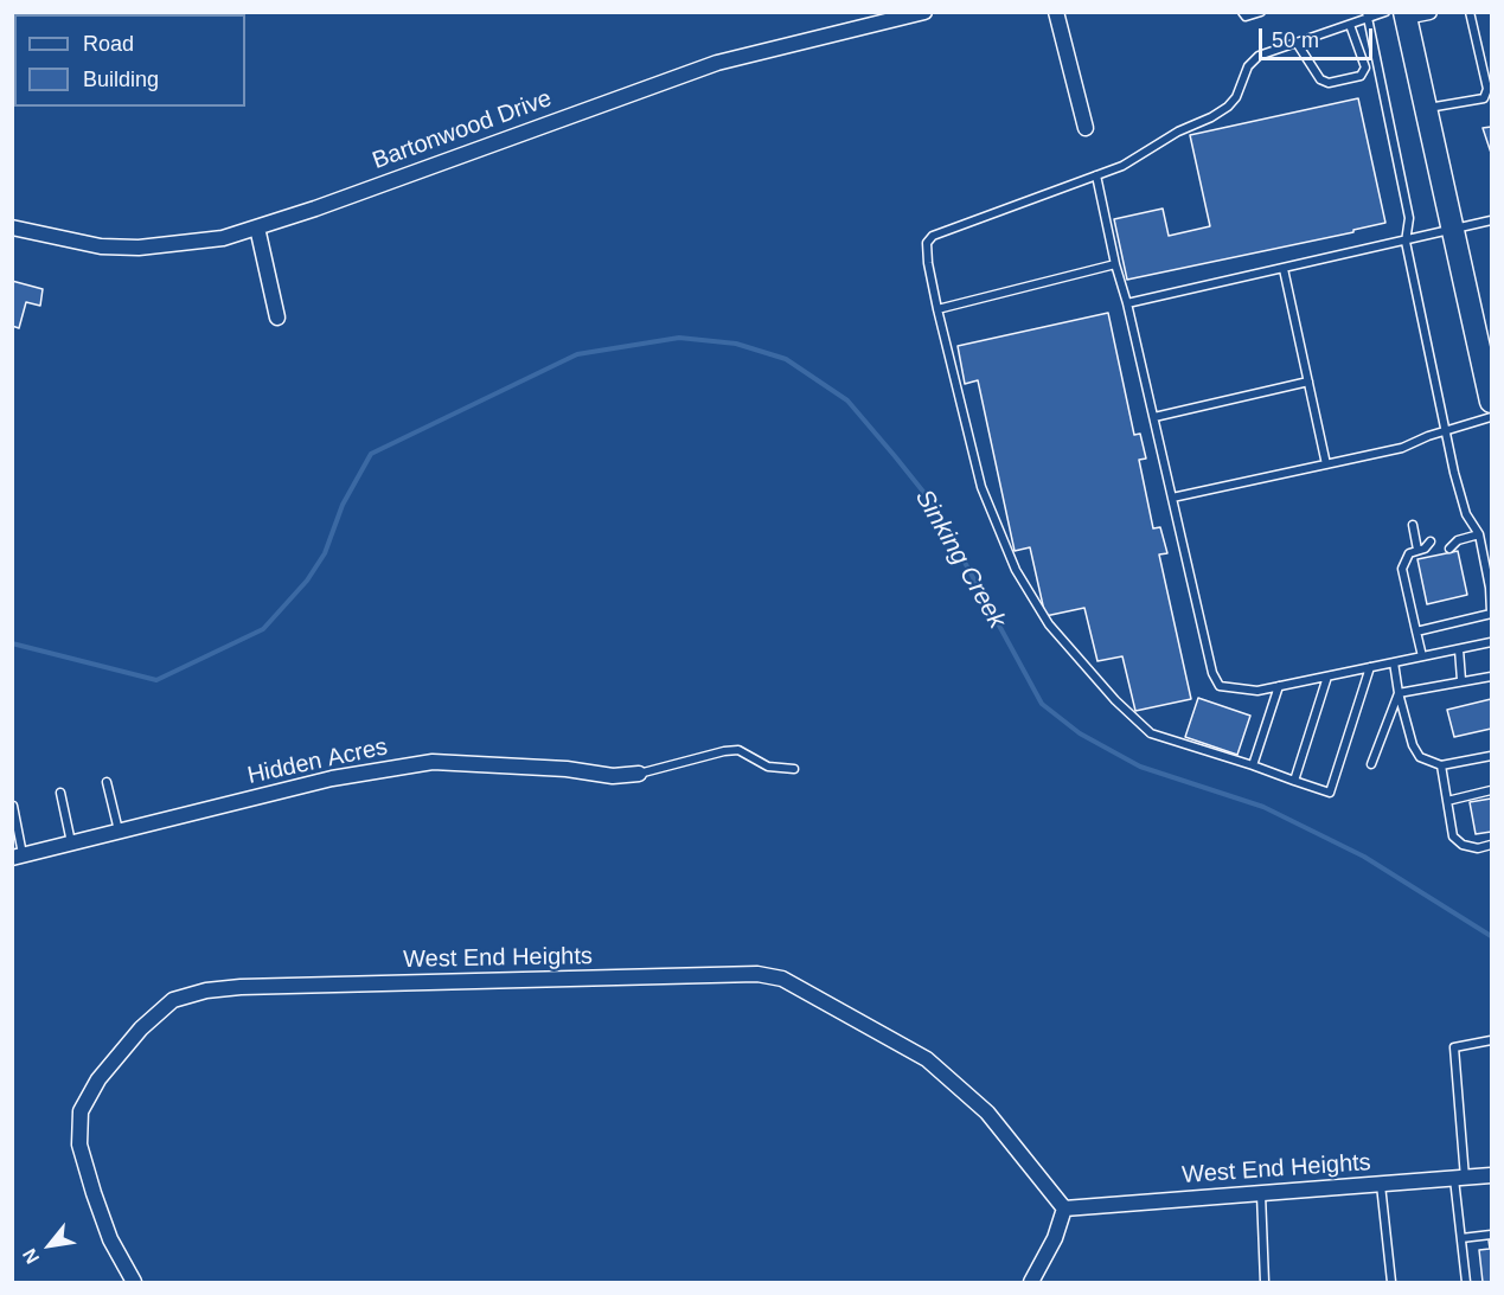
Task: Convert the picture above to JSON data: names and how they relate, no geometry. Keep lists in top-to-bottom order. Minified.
{"streets":{"street":["Bartonwood Drive","Hidden Acres","West End Heights"]},"water":["Sinking Creek"],"legend":["Road","Building"],"scale_bar":"50 m","north":"bottom left"}
